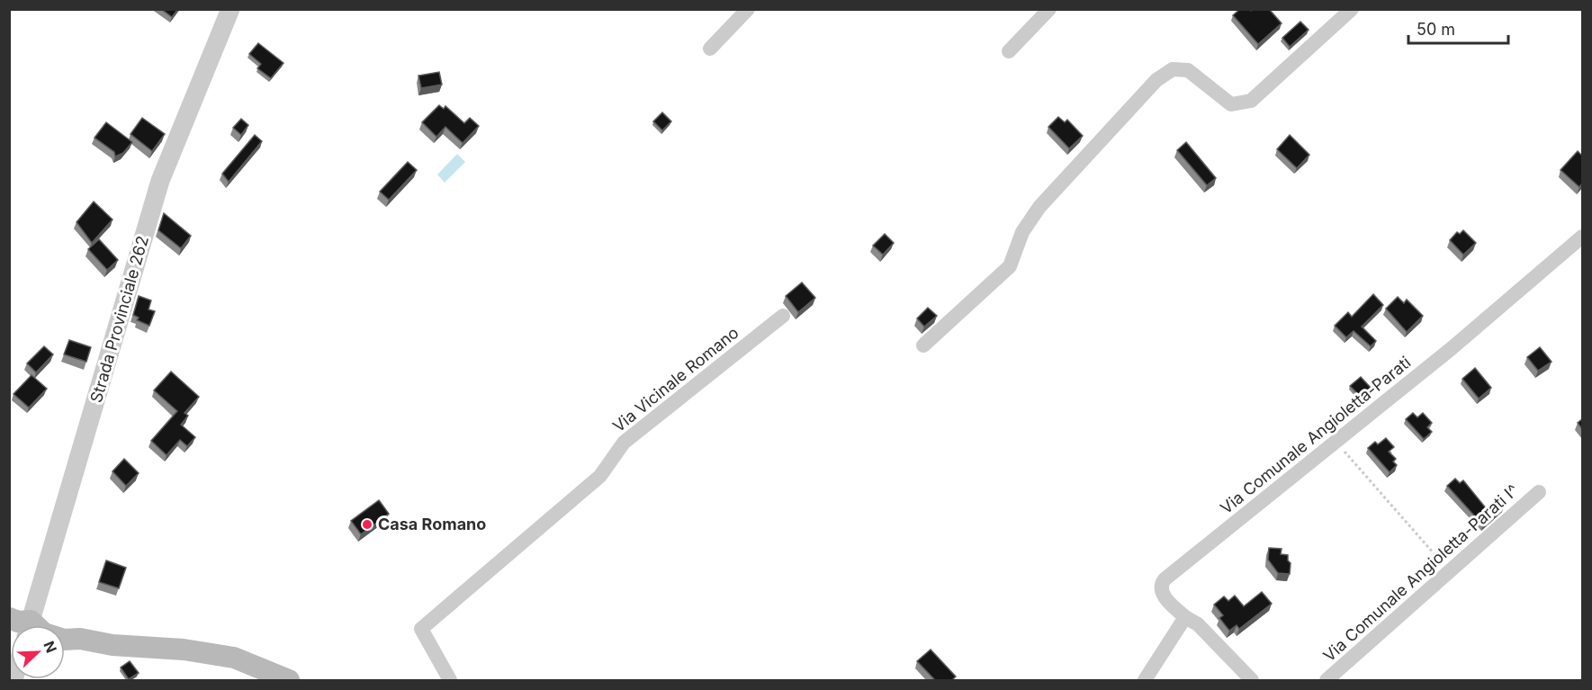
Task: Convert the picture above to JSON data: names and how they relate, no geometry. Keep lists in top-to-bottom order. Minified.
{"streets":{"street":["Strada Provinciale 262","Via Vicinale Romano","Via Comunale Angioletta-Parati","Via Comunale Angioletta-Parati I^"]},"places":["Casa Romano"],"scale_bar":"50 m","north":"top right"}
